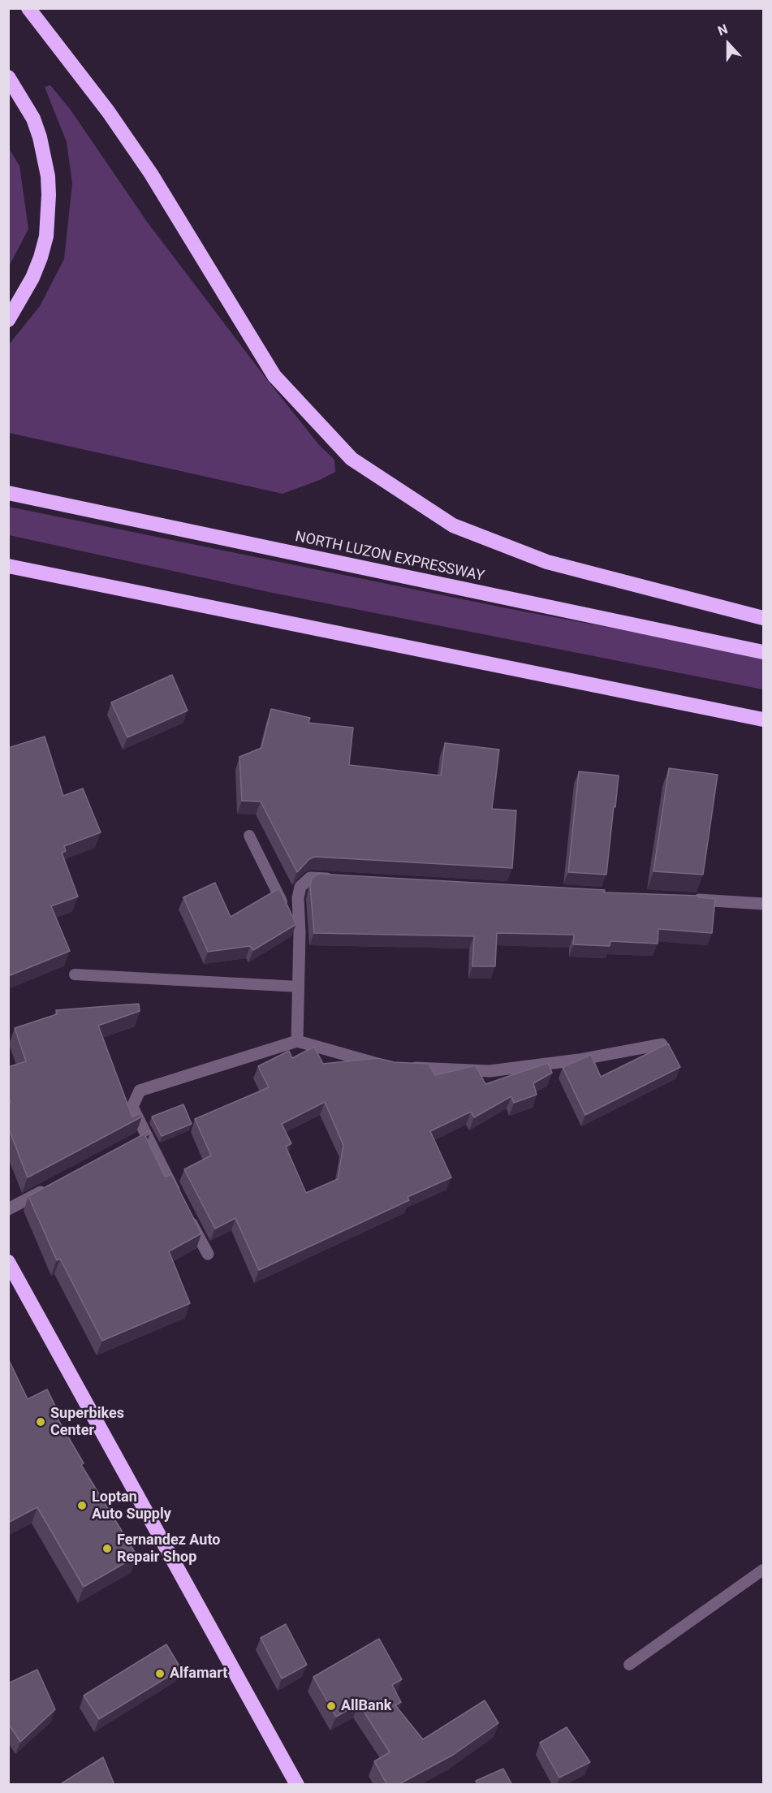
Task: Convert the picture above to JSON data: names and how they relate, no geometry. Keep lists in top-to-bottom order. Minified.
{"streets":{"highway":["NORTH LUZON EXPRESSWAY"]},"places":["Superbikes Center","Loptan Auto Supply","Fernandez Auto Repair Shop","Alfamart","AllBank"],"north":"top"}
